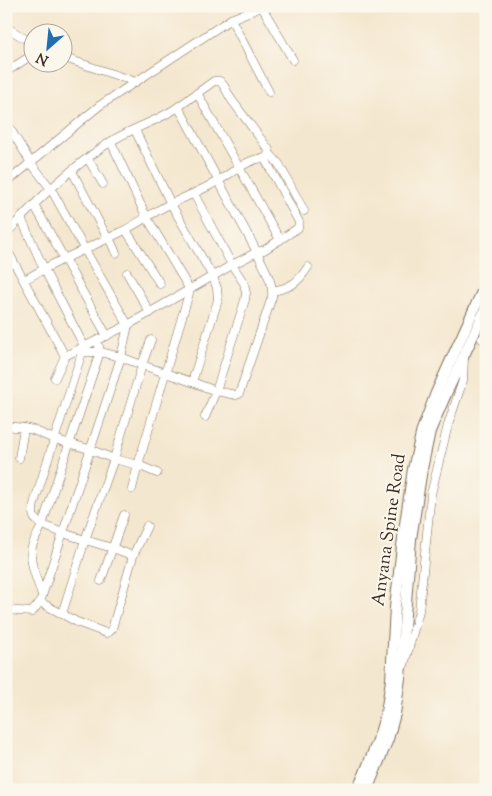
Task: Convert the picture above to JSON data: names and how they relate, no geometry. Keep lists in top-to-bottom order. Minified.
{"streets":{"main road":["Anyana Spine Road"]},"north":"bottom left"}
